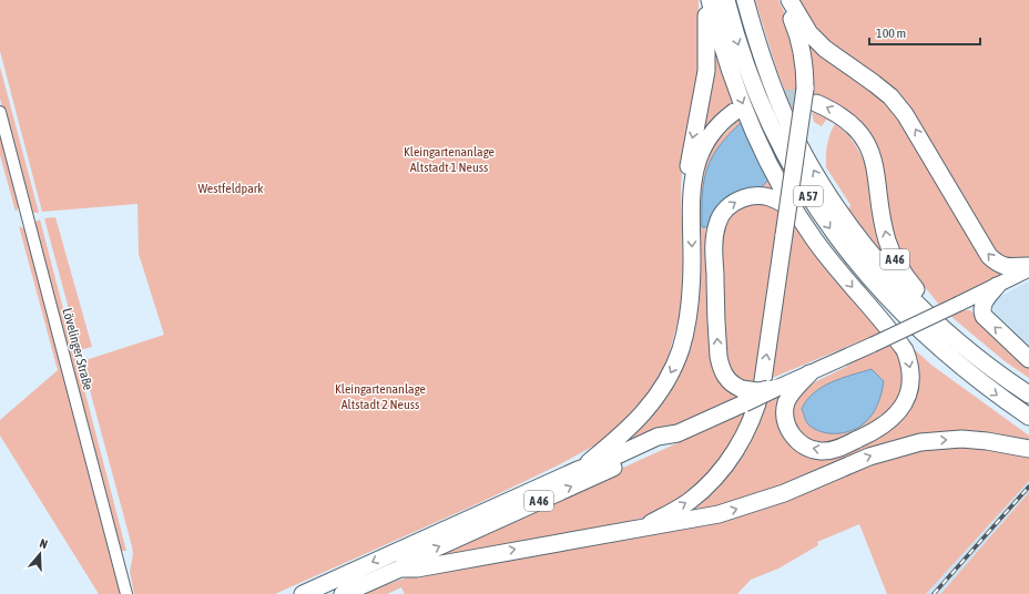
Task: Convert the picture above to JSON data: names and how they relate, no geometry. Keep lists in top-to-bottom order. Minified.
{"streets":{"highway":["A 57","A 46"],"street":["Lövelinger Straße"]},"parks":["Kleingartenanlage Altstadt 1 Neuss","Westfeldpark","Kleingartenanlage Altstadt 2 Neuss"],"scale_bar":"100 m","north":"top"}
